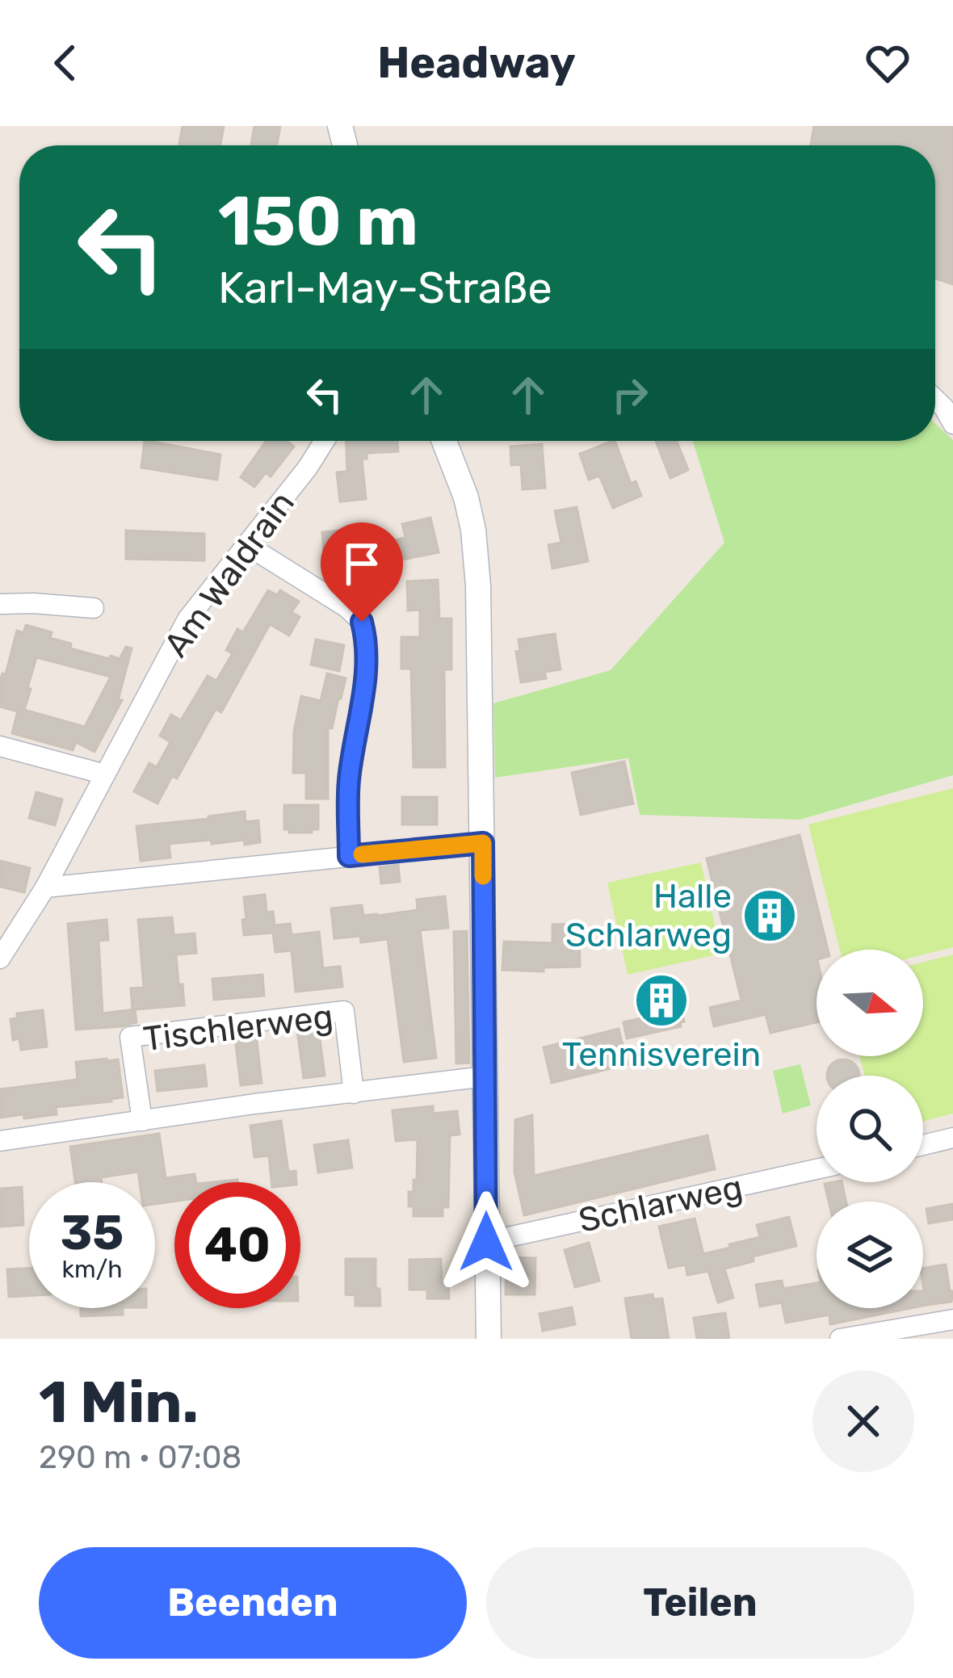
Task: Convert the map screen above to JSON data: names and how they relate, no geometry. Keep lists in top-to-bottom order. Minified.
{"streets":{"street":["Am Waldrain","Tischlerweg","Schlarweg"]},"places":{"building":["Halle Schlarweg","Tennisverein"]},"north":"right","page":{"header":"Headway","turn":["150 m","Karl-May-Straße"],"speed":"35 km/h","limit":"40","heading":["1 Min.","290 m · 07:08"],"buttons":["Beenden","Teilen"]}}
